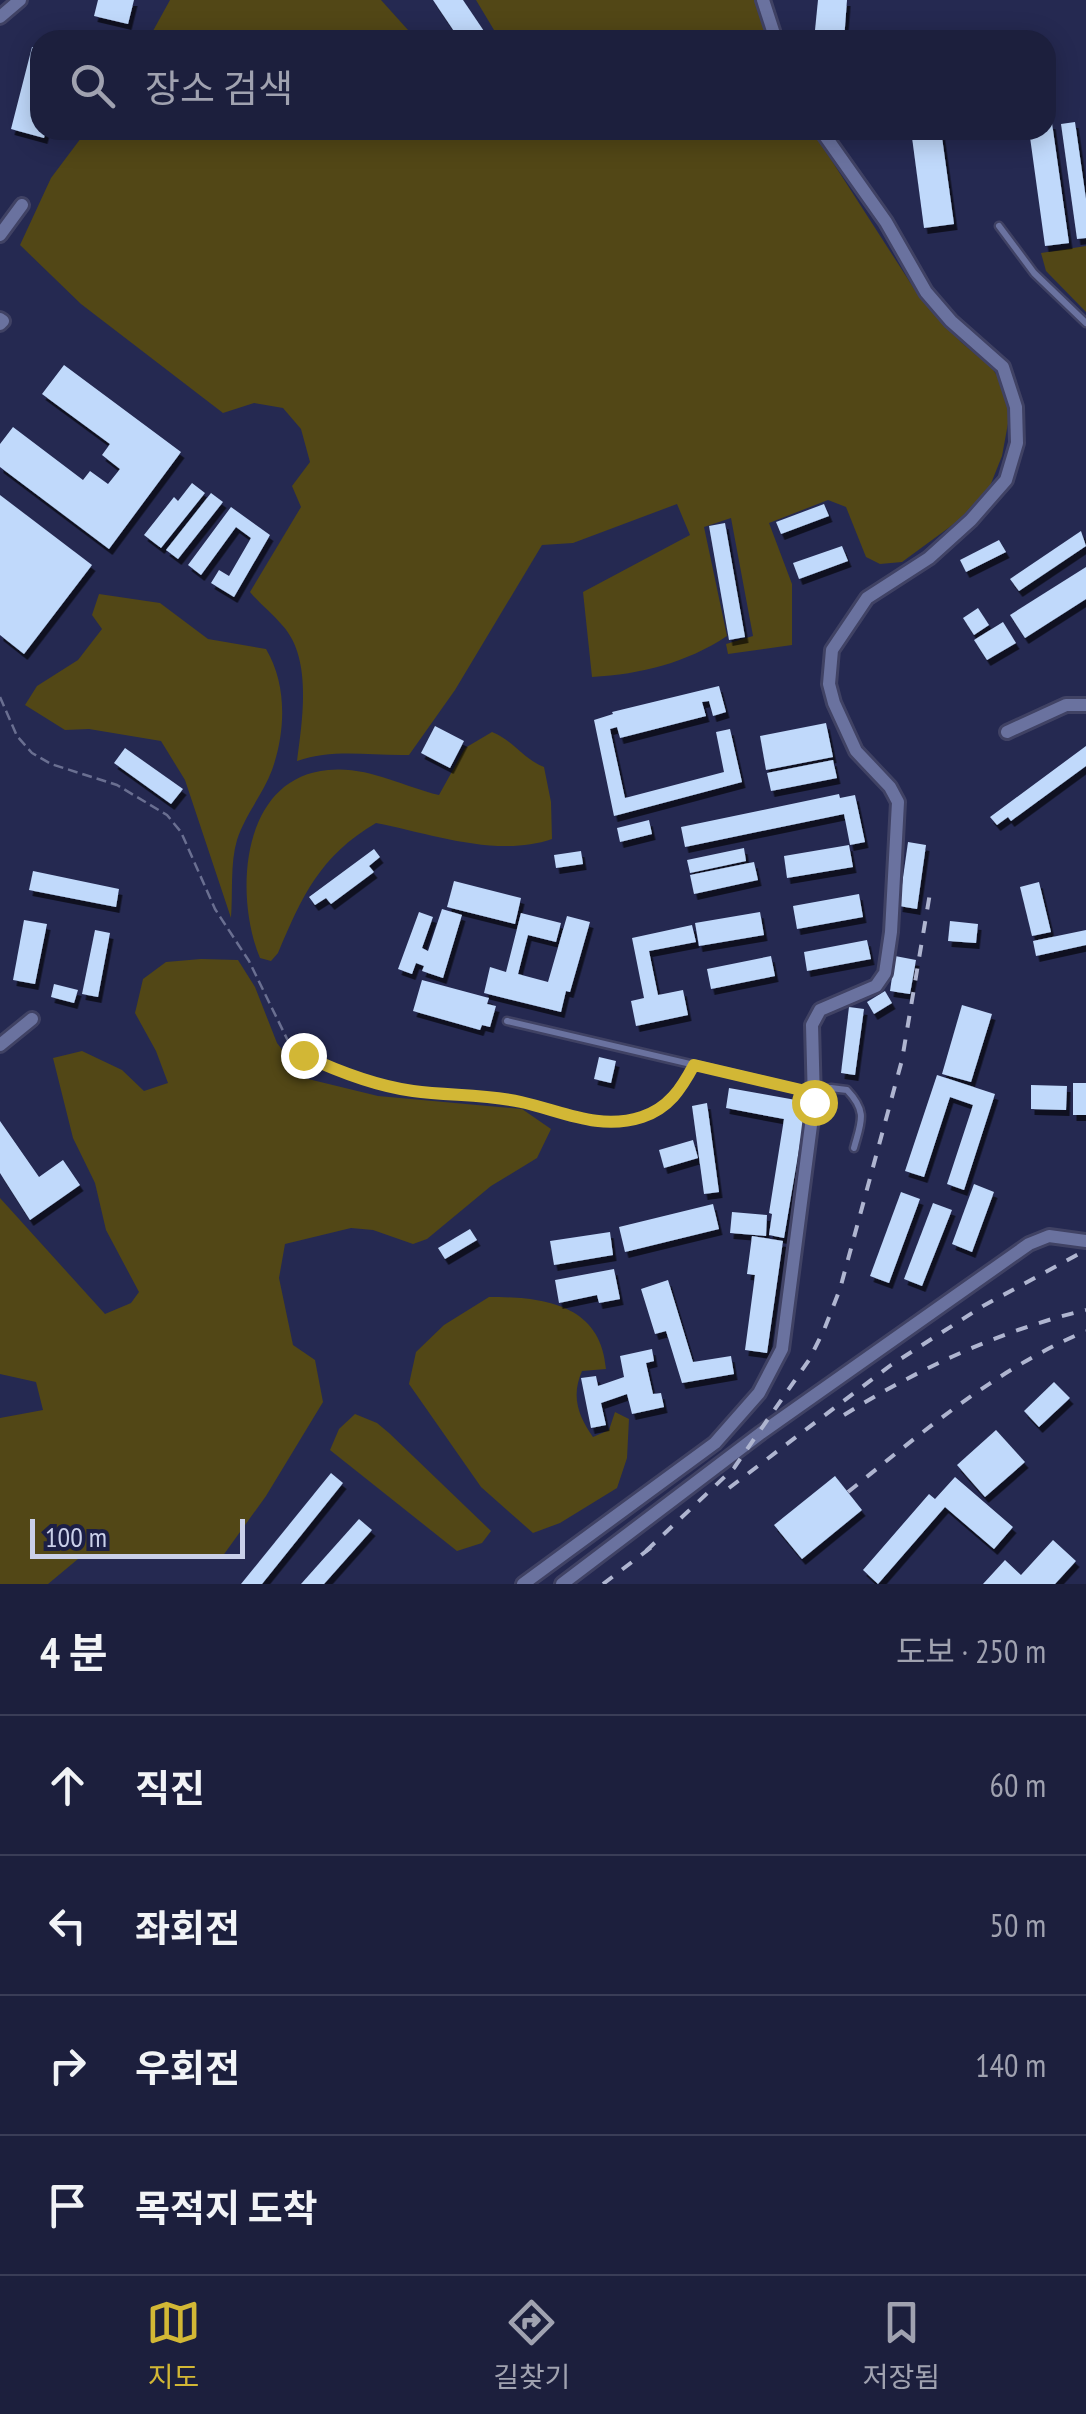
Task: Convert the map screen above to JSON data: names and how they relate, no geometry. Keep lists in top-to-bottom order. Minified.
{"scale_bar":"100 m","page":{"search":"장소 검색","scale":"100 m","heading":["4 분","도보 · 250 m"],"list":[["직진","60 m"],["좌회전","50 m"],["우회전","140 m"],"목적지 도착"],"nav":["지도","길찾기","저장됨"]}}
